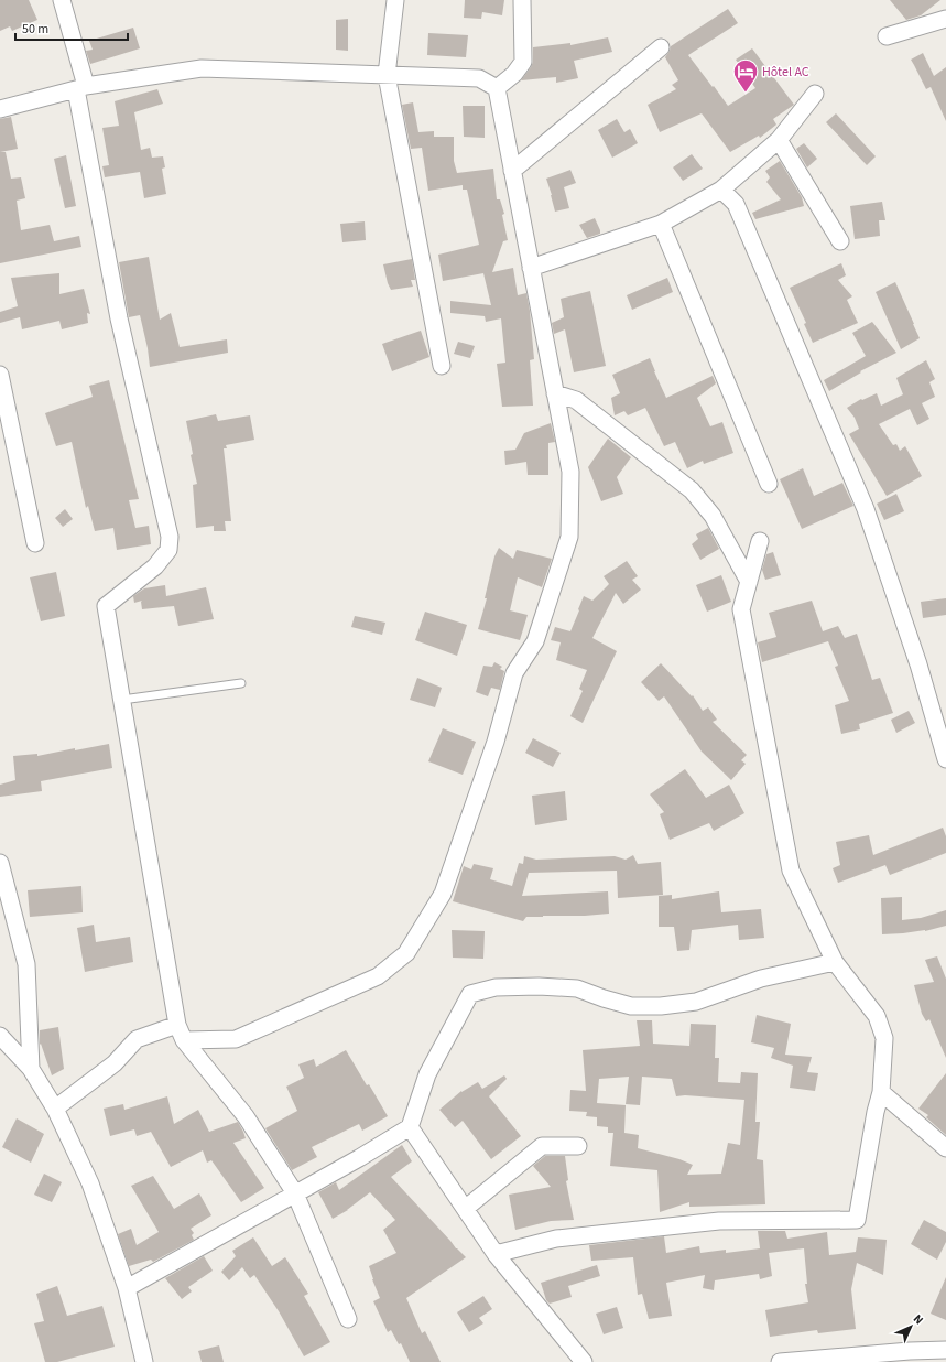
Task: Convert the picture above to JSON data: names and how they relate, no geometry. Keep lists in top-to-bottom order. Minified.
{"places":{"hotel":["Hôtel AC"]},"scale_bar":"50 m","north":"top right"}
